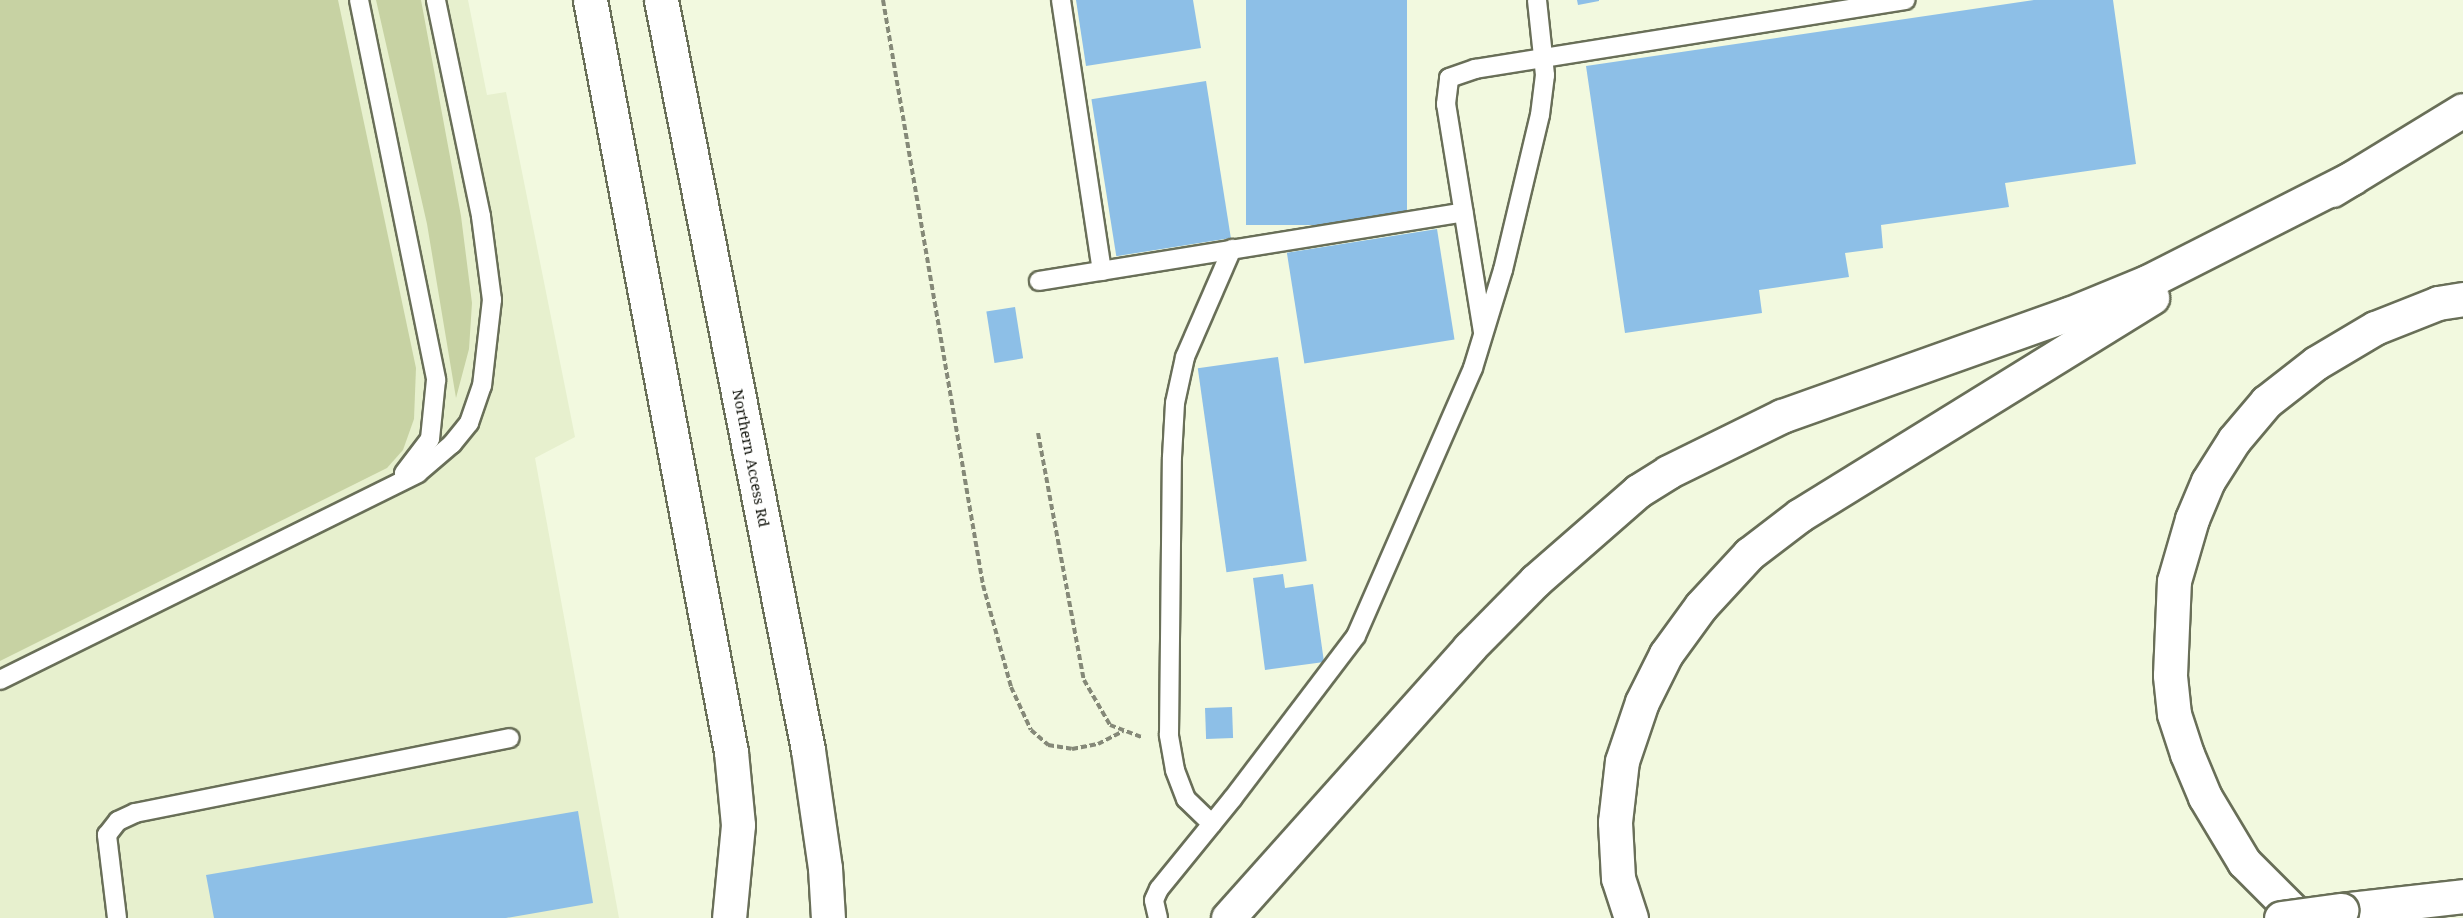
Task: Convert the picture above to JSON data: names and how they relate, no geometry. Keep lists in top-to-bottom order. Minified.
{"streets":{"main road":["Northern Access Rd"]}}
